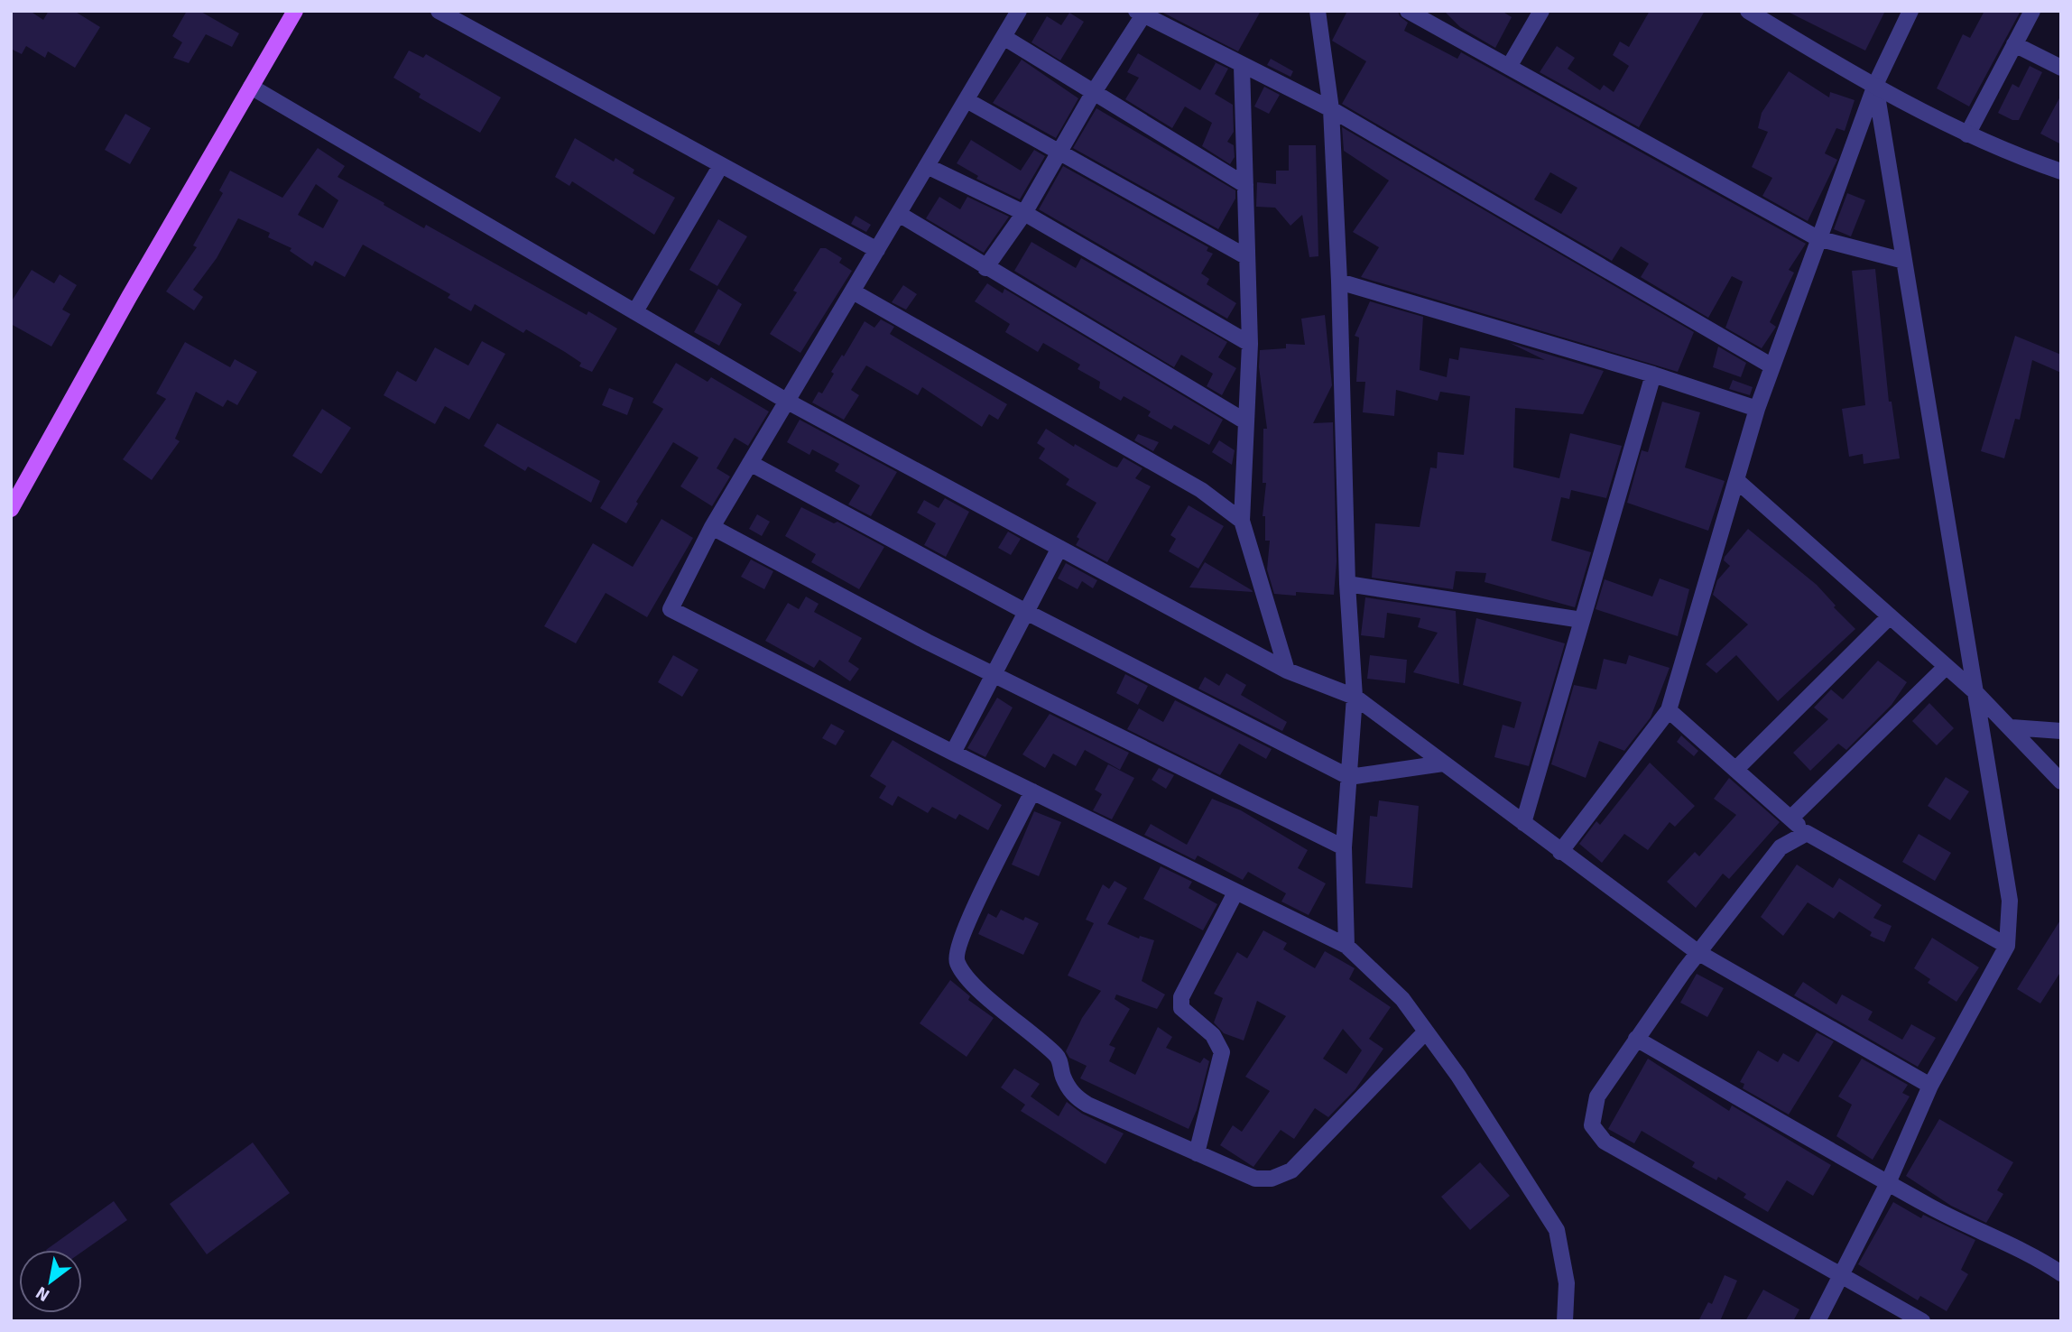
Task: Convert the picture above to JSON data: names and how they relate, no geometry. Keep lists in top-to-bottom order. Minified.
{"north":"bottom left"}
